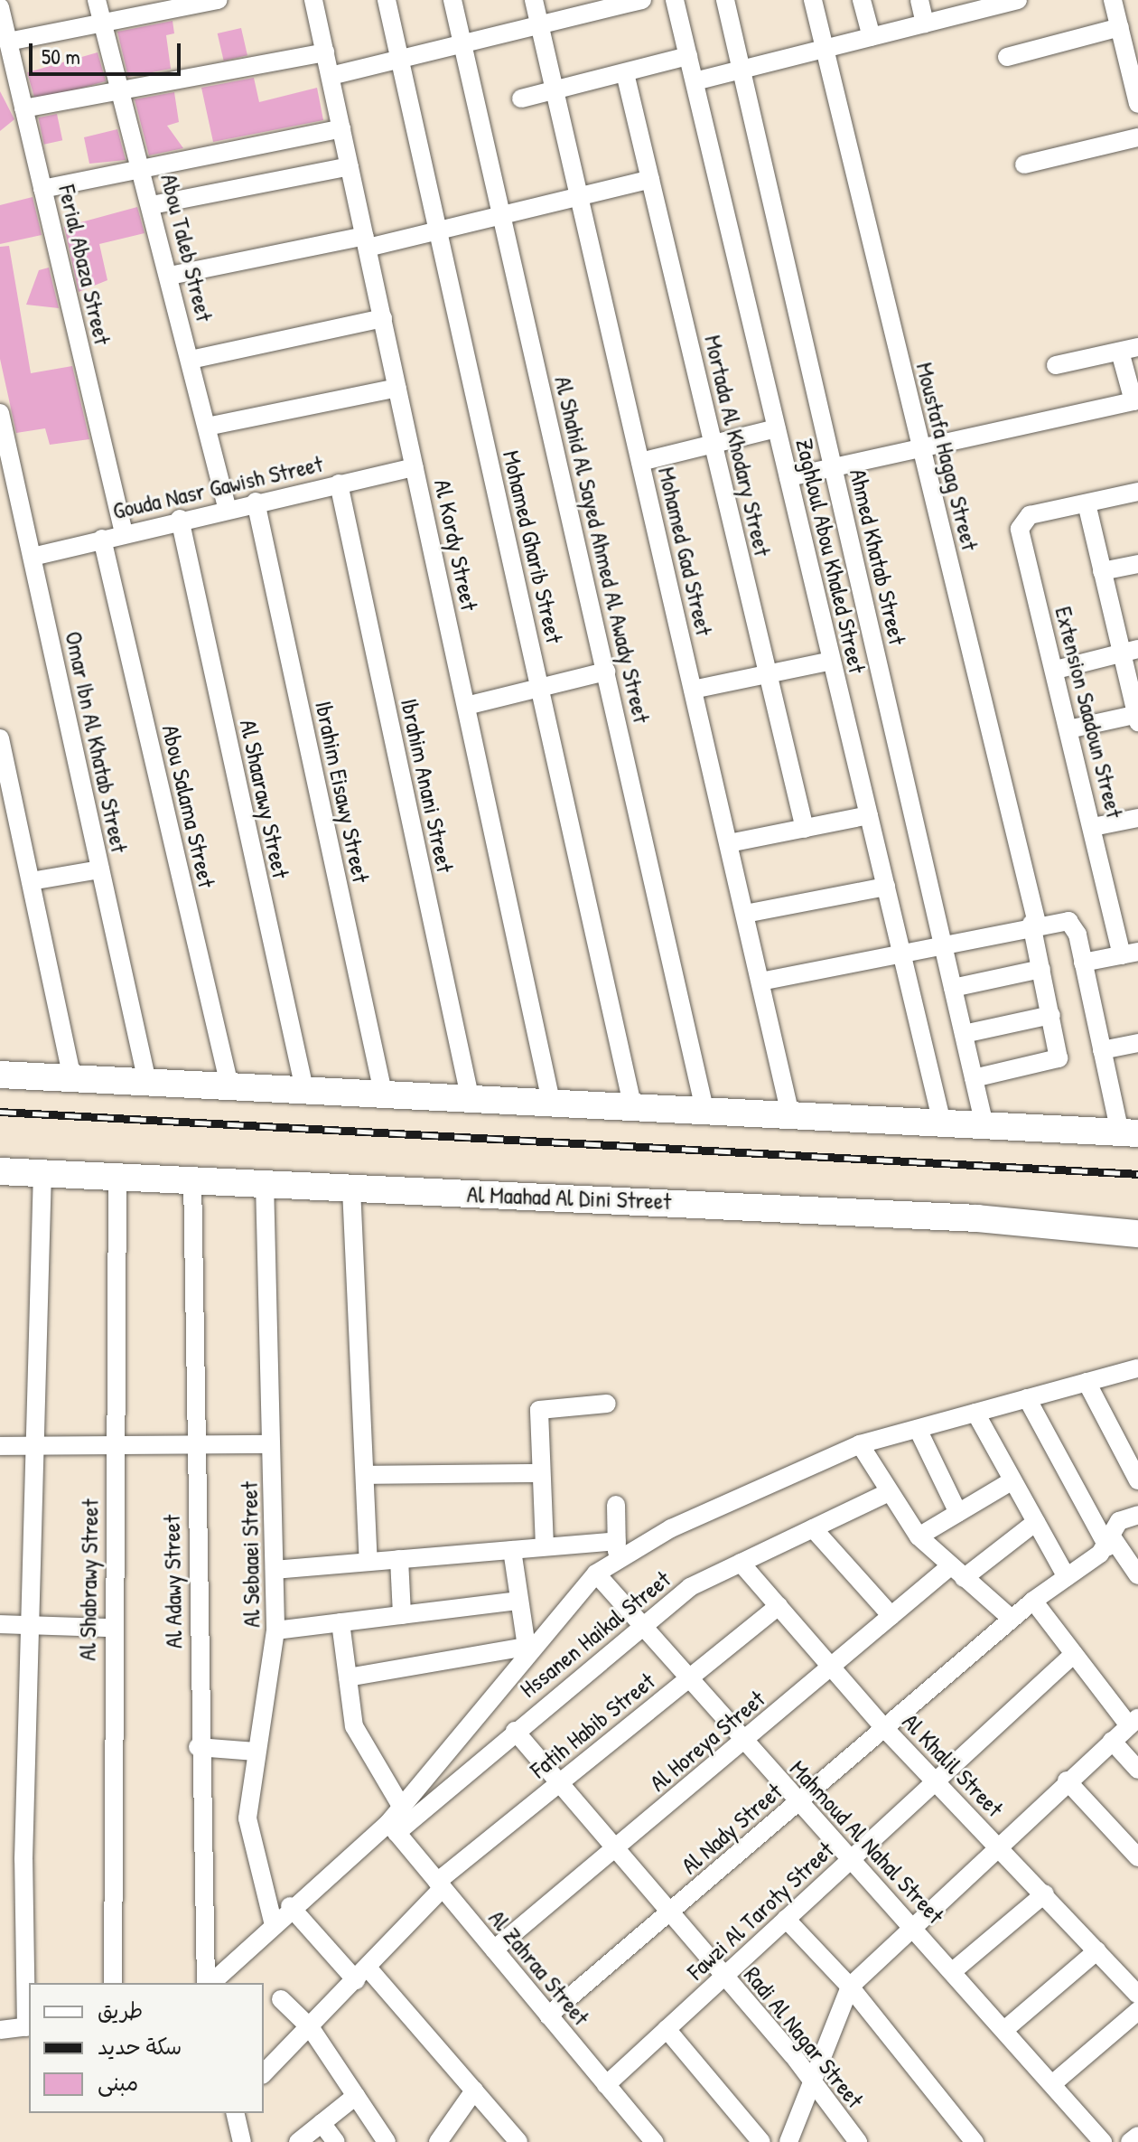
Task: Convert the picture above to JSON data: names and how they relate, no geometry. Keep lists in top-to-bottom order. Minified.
{"streets":{"main road":["Al Maahad Al Dini Street"],"street":["Abou Taleb Street","Ferial Abaza Street","Mortada Al Khodary Street","Moustafa Hagag Street","Gouda Nasr Gawish Street","Al Kordy Street","Mohamed Gharib Street","Al Shahid Al Sayed Ahmed Al Awady Street","Mohamed Gad Street","Zaghloul Abou Khaled Street","Ahmed Khatab Street","Extension Saadoun Street","Omar Ibn Al Khatab Street","Ibrahim Anani Street","Ibrahim Eisawy Street","Al Shaarawy Street","Abou Salama Street","Al Sebaaei Street","Al Shabrawy Street","Al Adawy Street","Hssanen Haikal Street","Fatih Habib Street","Al Horeya Street","Al Khalil Street","Al Nady Street","Mahmoud Al Nahal Street","Fawzi Al Taroty Street","Al Zahraa Street","Radi Al Nagar Street"]},"crossings":[["Abou Taleb Street","Gouda Nasr Gawish Street"],["Ferial Abaza Street","Gouda Nasr Gawish Street"],["Moustafa Hagag Street","Ahmed Khatab Street"],["Gouda Nasr Gawish Street","Al Kordy Street"],["Gouda Nasr Gawish Street","Omar Ibn Al Khatab Street"],["Gouda Nasr Gawish Street","Ibrahim Anani Street"],["Gouda Nasr Gawish Street","Ibrahim Eisawy Street"],["Gouda Nasr Gawish Street","Al Shaarawy Street"],["Gouda Nasr Gawish Street","Abou Salama Street"],["Al Maahad Al Dini Street","Al Sebaaei Street"],["Al Maahad Al Dini Street","Al Shabrawy Street"],["Al Maahad Al Dini Street","Al Adawy Street"],["Hssanen Haikal Street","Al Khalil Street"],["Hssanen Haikal Street","Mahmoud Al Nahal Street"],["Hssanen Haikal Street","Al Zahraa Street"],["Hssanen Haikal Street","Radi Al Nagar Street"],["Fatih Habib Street","Al Khalil Street"],["Fatih Habib Street","Mahmoud Al Nahal Street"],["Fatih Habib Street","Al Zahraa Street"],["Fatih Habib Street","Radi Al Nagar Street"],["Al Horeya Street","Al Khalil Street"],["Al Horeya Street","Mahmoud Al Nahal Street"],["Al Horeya Street","Al Zahraa Street"],["Al Horeya Street","Radi Al Nagar Street"],["Al Khalil Street","Al Nady Street"],["Al Khalil Street","Fawzi Al Taroty Street"],["Al Nady Street","Mahmoud Al Nahal Street"],["Al Nady Street","Al Zahraa Street"],["Al Nady Street","Radi Al Nagar Street"],["Mahmoud Al Nahal Street","Fawzi Al Taroty Street"],["Fawzi Al Taroty Street","Al Zahraa Street"],["Fawzi Al Taroty Street","Radi Al Nagar Street"]],"legend":["طريق","سكة حديد","مبنى"],"scale_bar":"50 m"}
